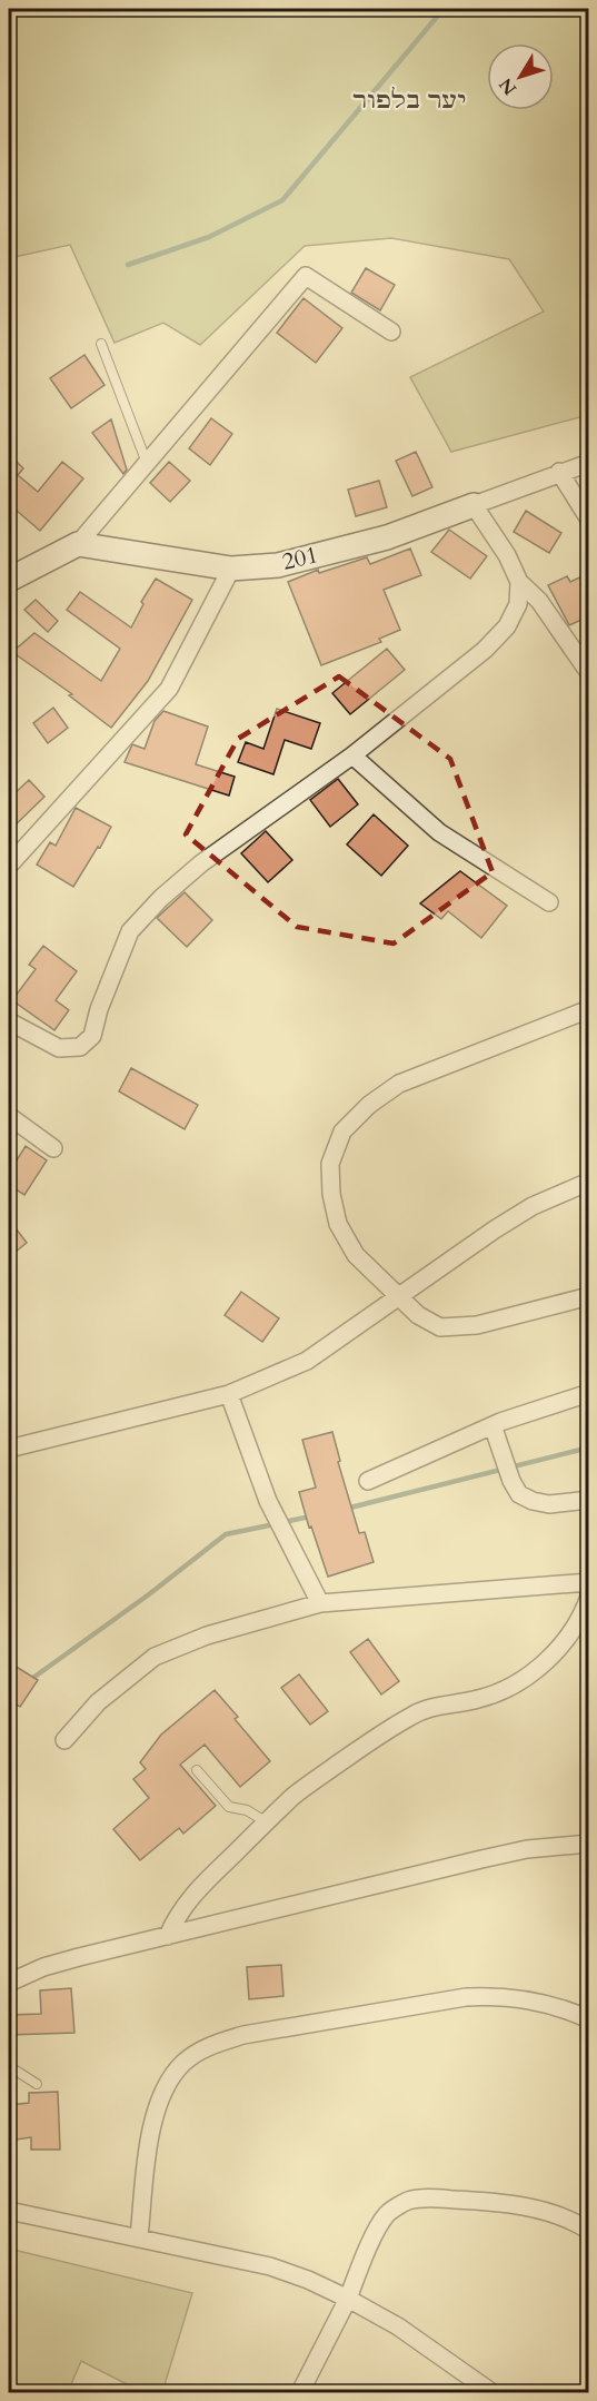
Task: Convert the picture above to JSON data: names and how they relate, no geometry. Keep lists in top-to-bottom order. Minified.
{"streets":{"street":["201"]},"parks":["יער בלפור"],"north":"bottom left"}
